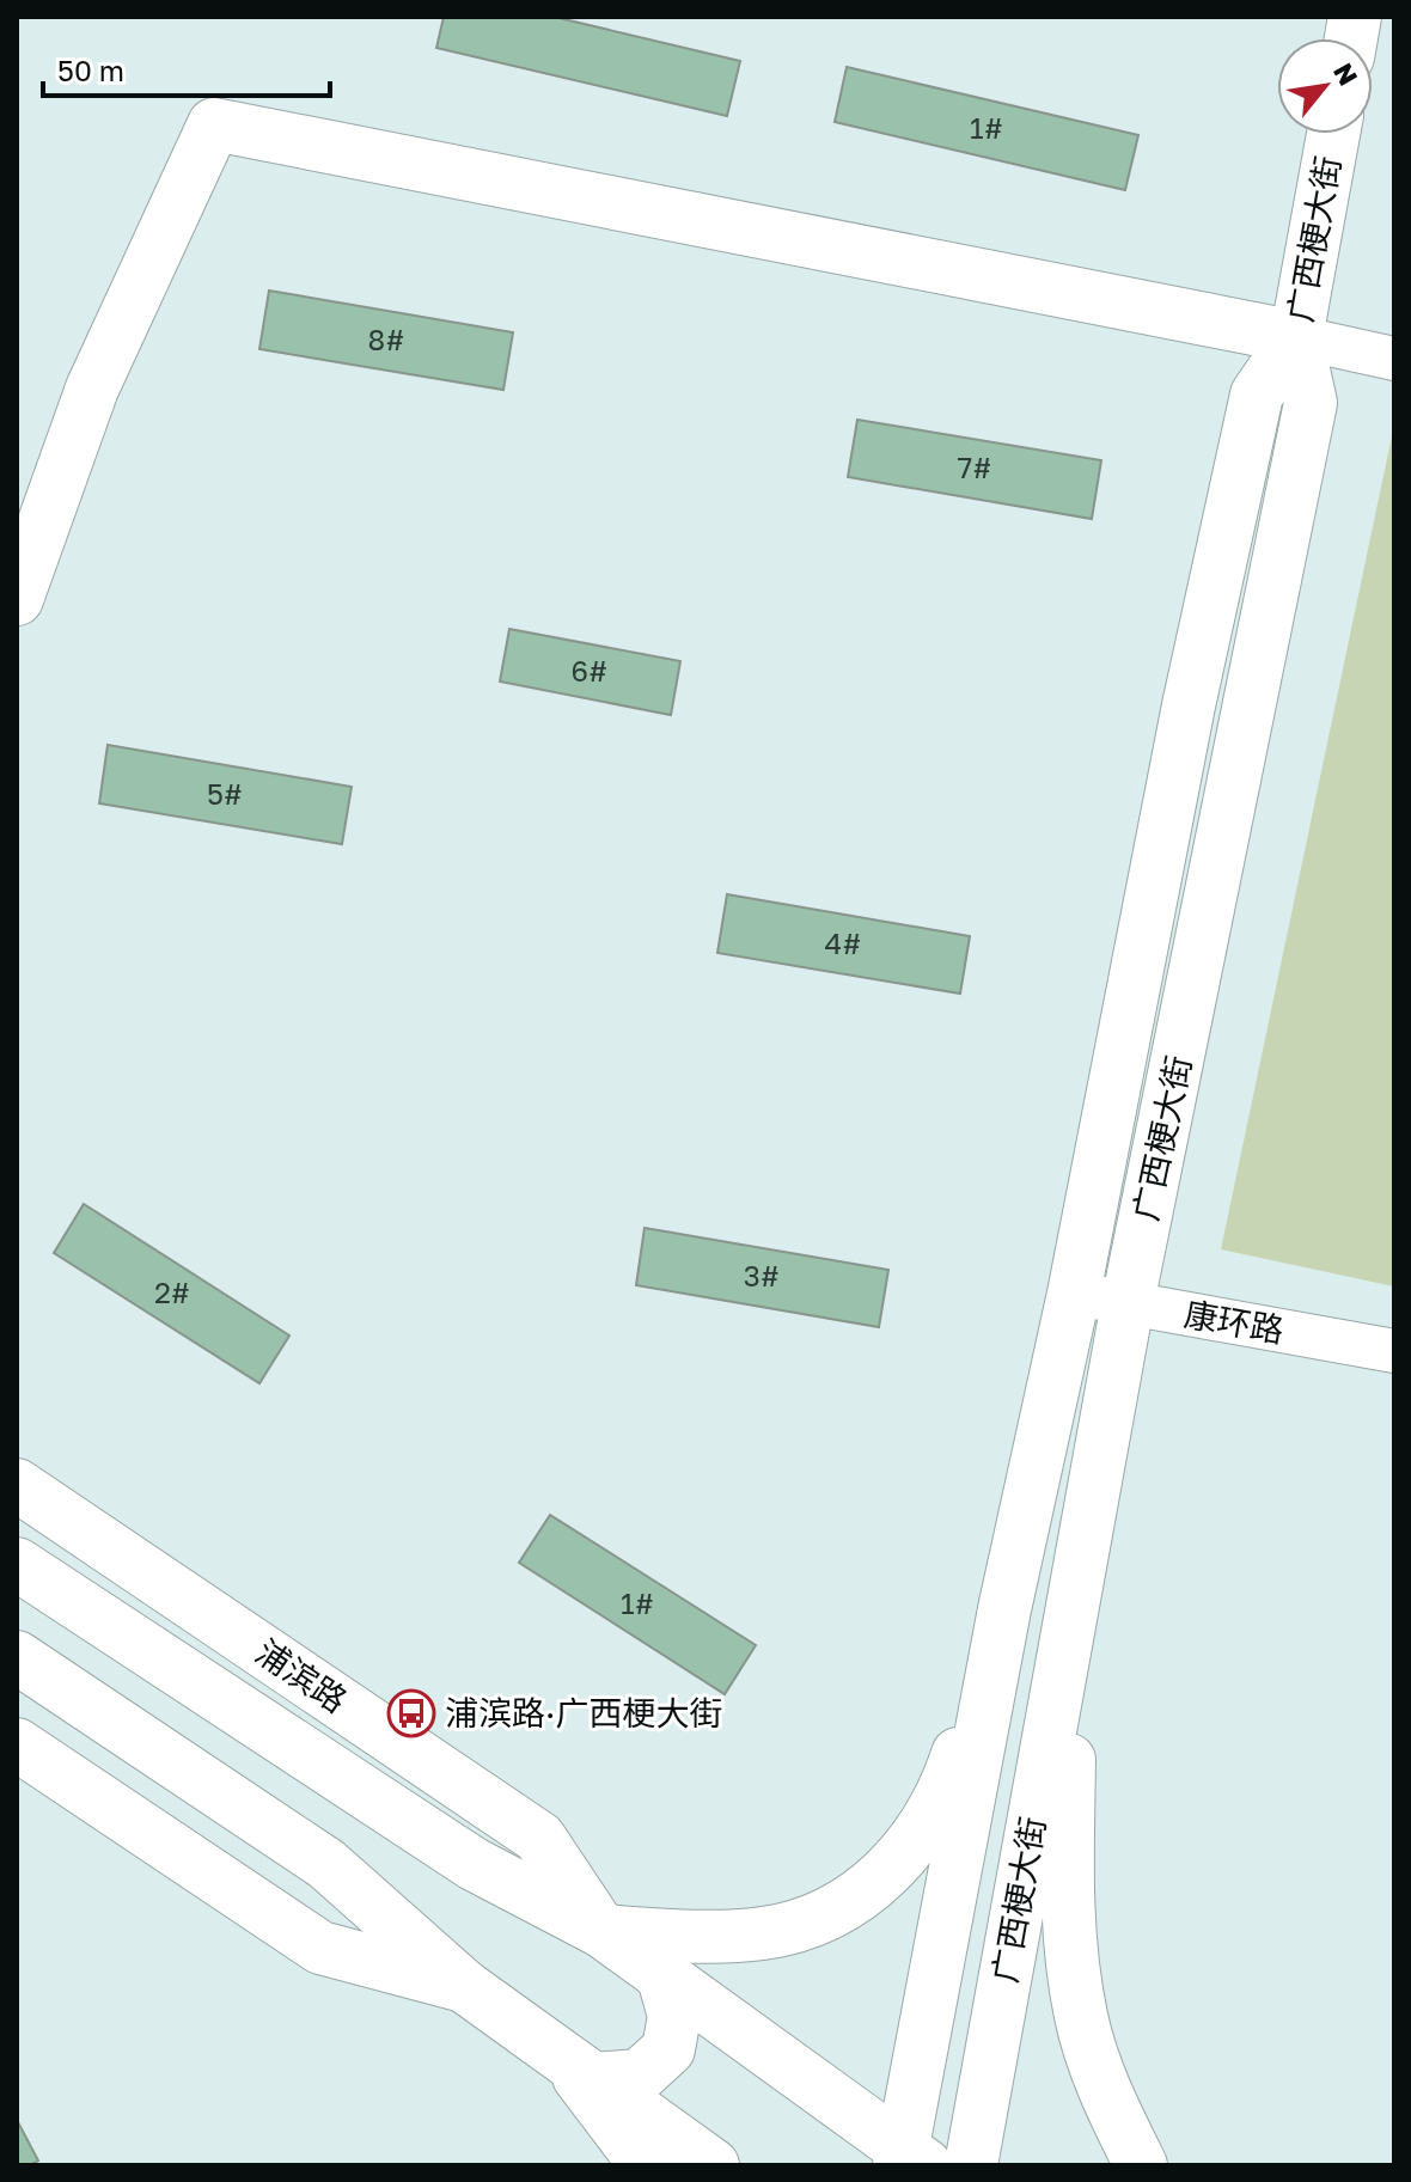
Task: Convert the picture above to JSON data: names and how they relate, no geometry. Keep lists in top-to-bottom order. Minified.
{"streets":{"main road":["广西梗大街","浦滨路"],"street":["康环路"]},"crossings":[["广西梗大街","康环路"]],"places":{"bus stop":["浦滨路·广西梗大街"]},"house_numbers":["1#","8#","7#","6#","5#","4#","3#","2#","1#"],"scale_bar":"50 m","north":"top right"}
